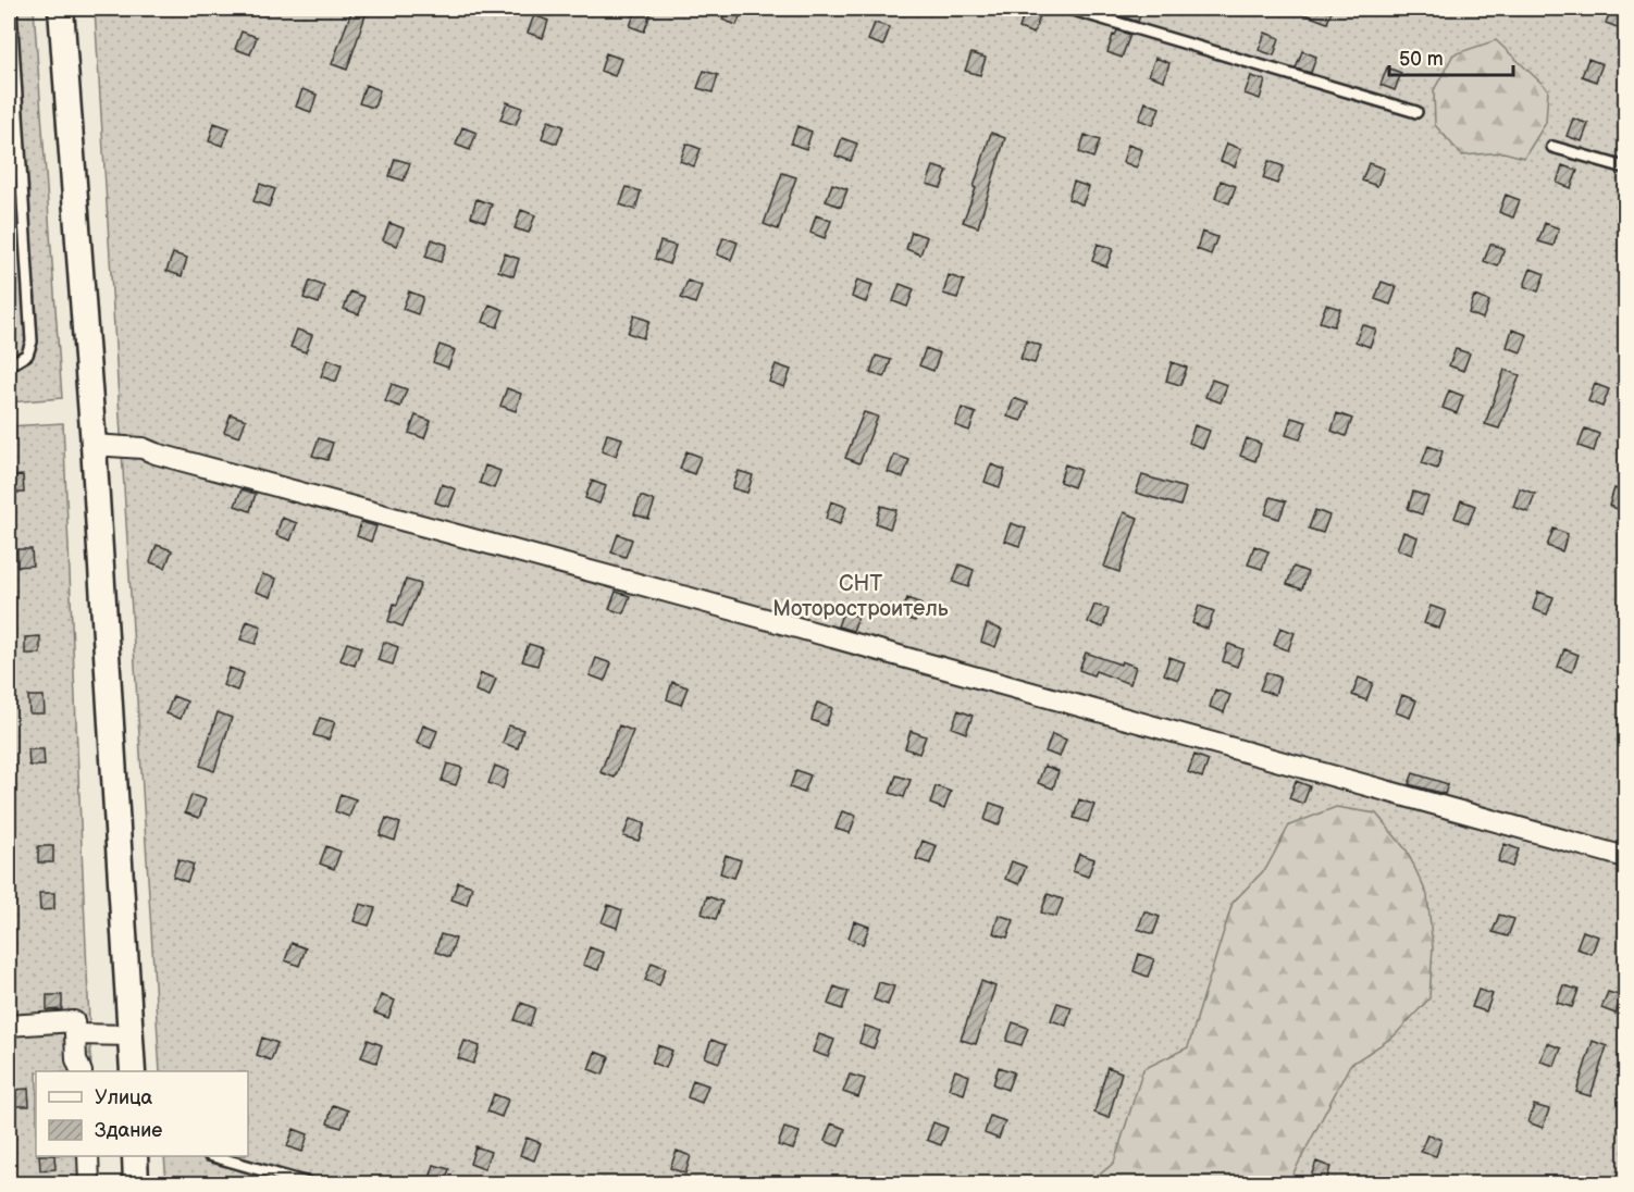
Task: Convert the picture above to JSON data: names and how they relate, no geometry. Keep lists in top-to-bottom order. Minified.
{"parks":["СНТ Моторостроитель"],"legend":["Улица","Здание"],"scale_bar":"50 m"}
